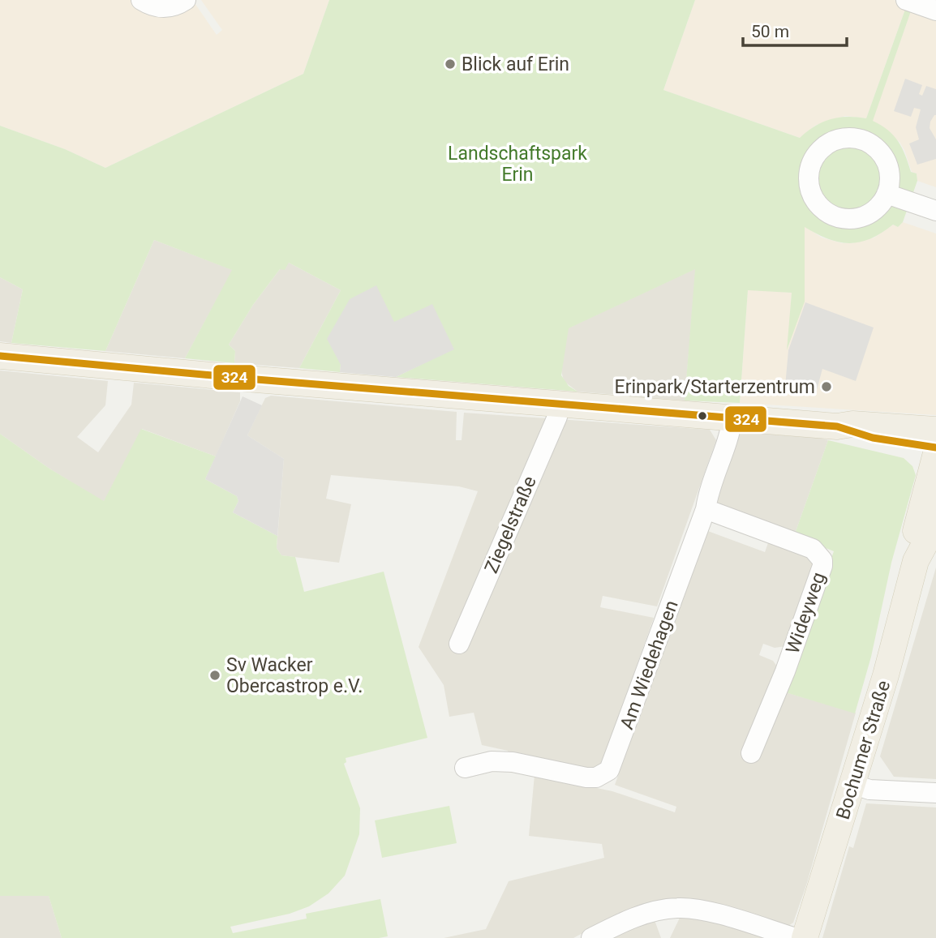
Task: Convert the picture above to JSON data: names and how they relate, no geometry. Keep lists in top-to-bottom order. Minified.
{"streets":{"main road":["Bochumer Straße"],"street":["Ziegelstraße","Wideyweg","Am Wiedehagen"]},"crossings":[["Wideyweg","Am Wiedehagen"]],"parks":["Landschaftspark Erin"],"places":["Blick auf Erin","Erinpark/Starterzentrum","Sv Wacker Obercastrop e.V."],"lines":["transit line 324"],"scale_bar":"50 m"}
